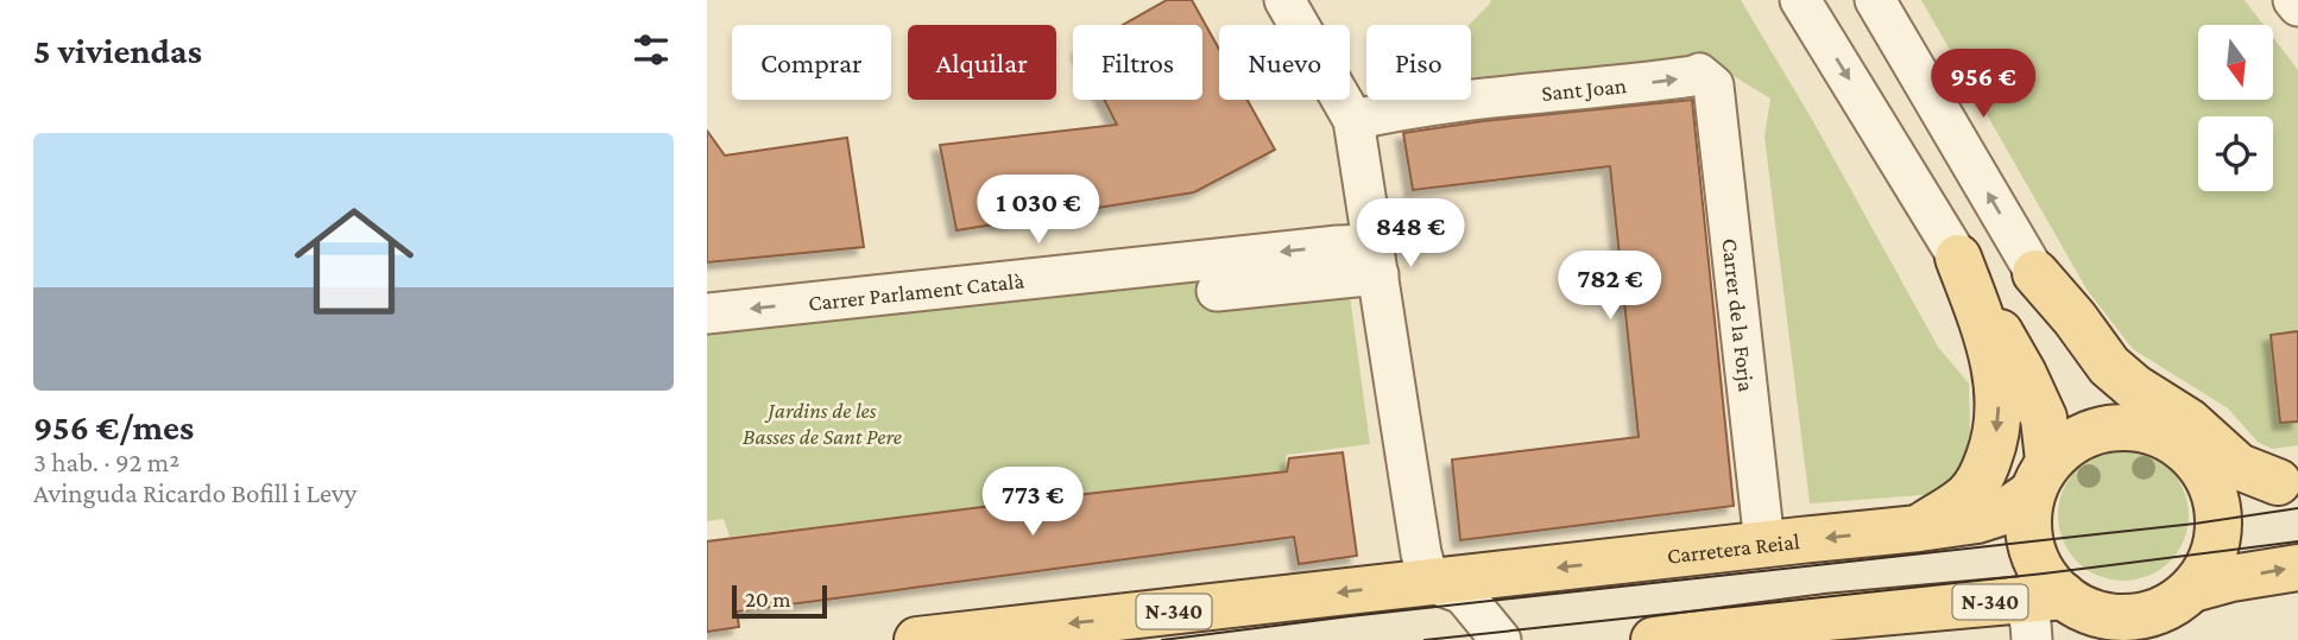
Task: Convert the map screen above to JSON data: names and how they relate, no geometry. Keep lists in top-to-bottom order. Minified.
{"streets":{"main road":["Carretera Reial","N-340"],"street":["Sant Joan","Carrer Parlament Català","Carrer de la Forja"]},"crossings":[["Sant Joan","Carrer de la Forja"],["Carrer de la Forja","Carretera Reial"],["Carretera Reial","N-340"]],"one_way":["Sant Joan","Carrer Parlament Català","Carretera Reial"],"parks":["Jardins de les Basses de Sant Pere"],"scale_bar":"20 m","north":"bottom","page":{"heading":"5 viviendas","chip":["Comprar","Alquilar","Filtros","Nuevo","Piso"],"price":["956 €","1 030 €","848 €","782 €","773 €"],"list":[{"name":"956 €/mes","note":"3 hab. · 92 m² · Avinguda Ricardo Bofill i Levy"}],"scale":"20 m"}}
